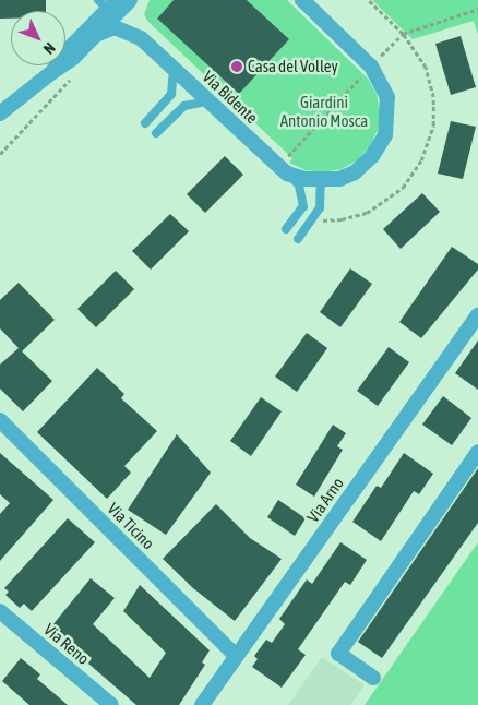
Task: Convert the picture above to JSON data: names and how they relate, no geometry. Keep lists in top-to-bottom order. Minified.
{"streets":{"street":["Via Bidente","Via Arno","Via Ticino","Via Reno"]},"crossings":[["Via Arno","Via Ticino"]],"parks":["Giardini Antonio Mosca"],"places":["Casa del Volley"],"north":"bottom right"}
